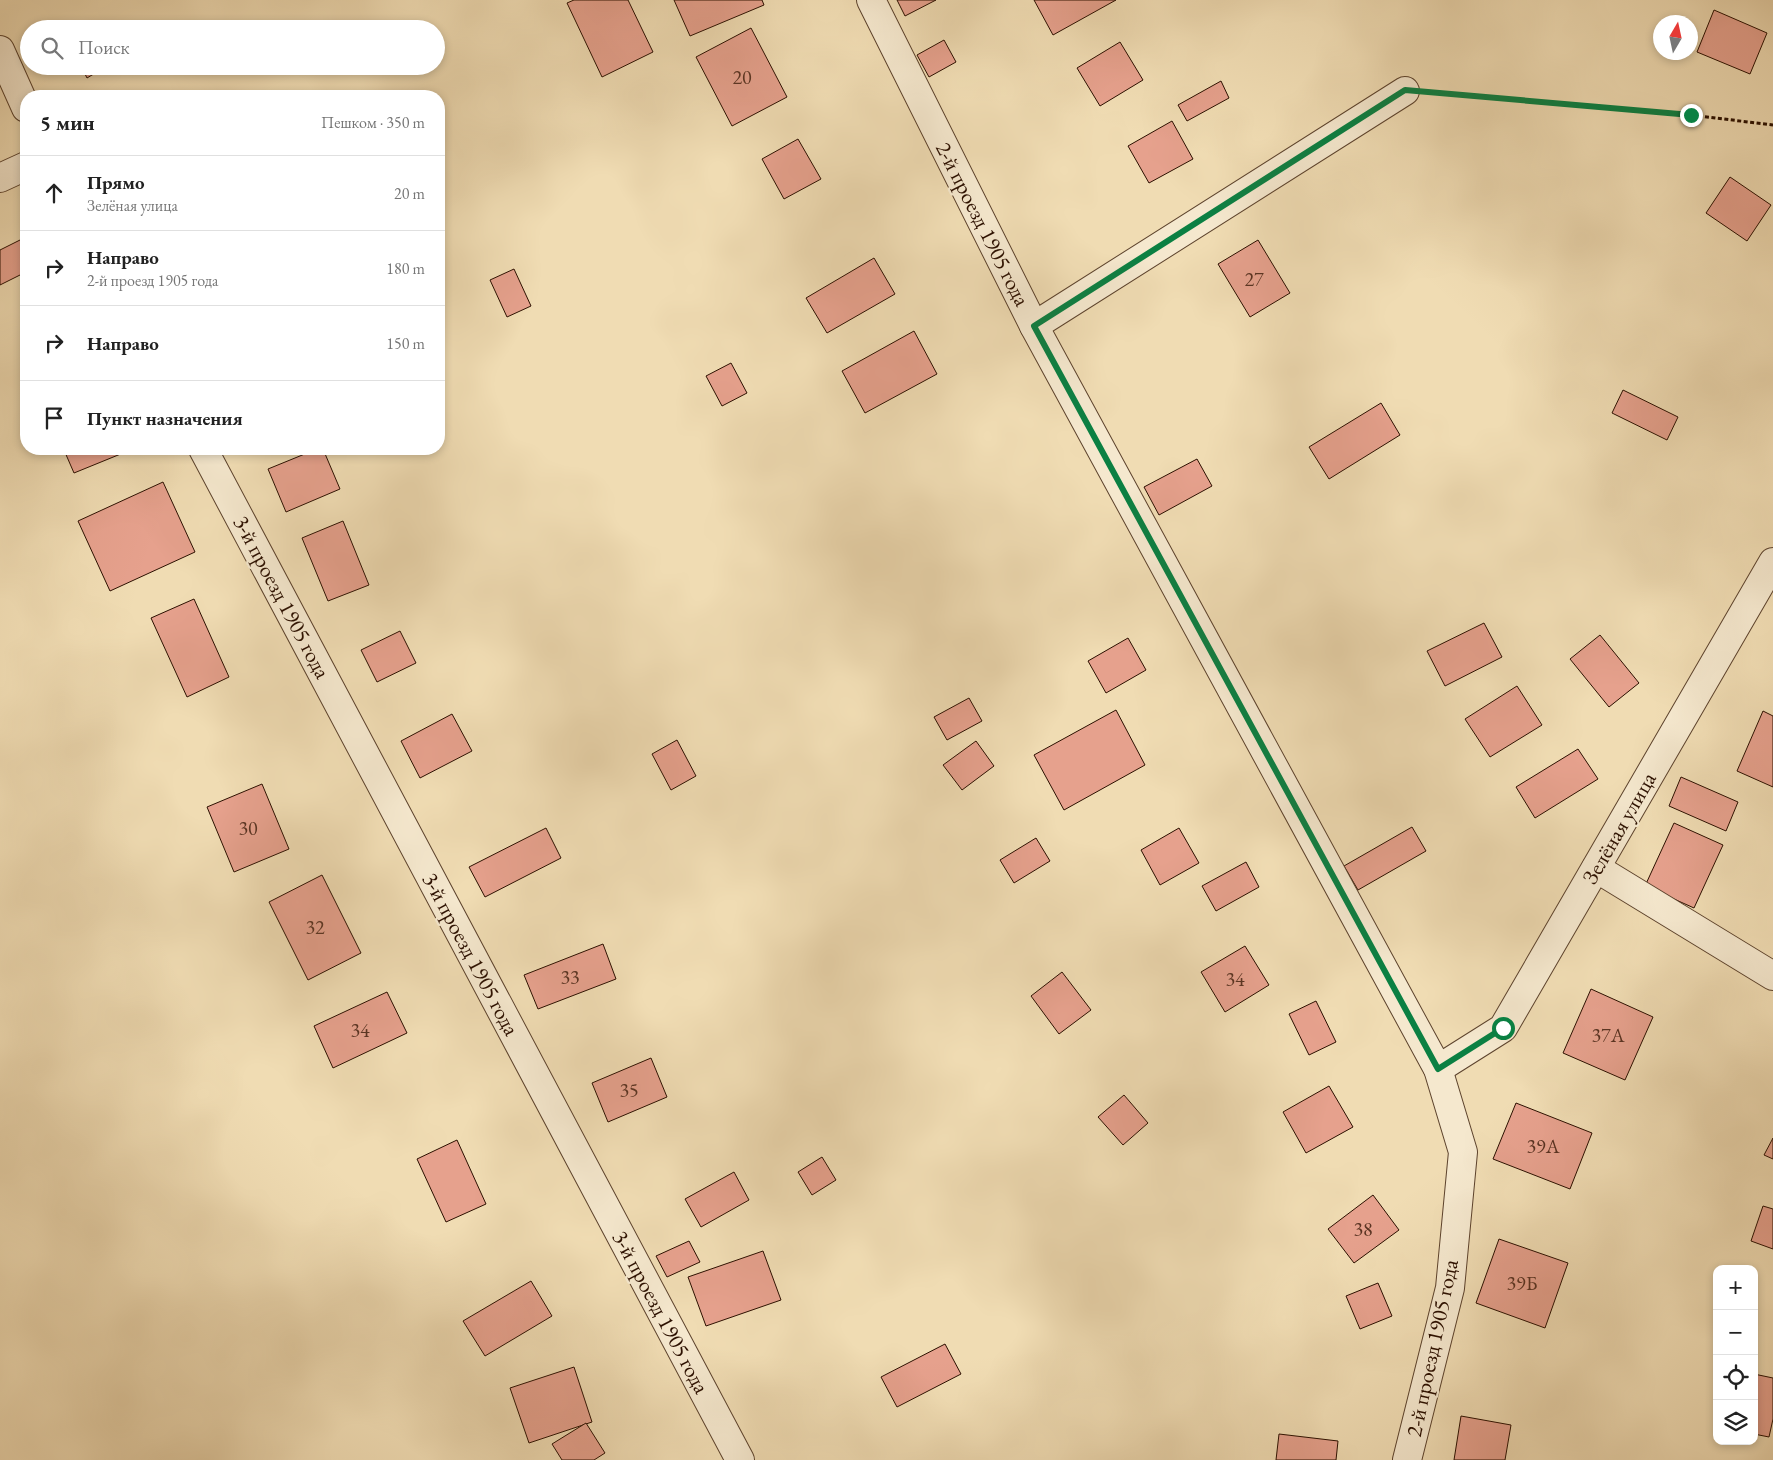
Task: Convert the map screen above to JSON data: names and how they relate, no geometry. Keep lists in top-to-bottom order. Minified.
{"streets":{"street":["2-й проезд 1905 года","3-й проезд 1905 года","Зелёная улица"]},"crossings":[["2-й проезд 1905 года","Зелёная улица"]],"house_numbers":["20","27","30","32","33","34","34","37А","35","39А","38","39Б"],"north":"top","page":{"search":"Поиск","heading":["5 мин","Пешком · 350 m"],"list":[["Прямо","Зелёная улица","20 m"],["Направо","2-й проезд 1905 года","180 m"],["Направо","150 m"],"Пункт назначения"],"map_buttons":["+","−"]}}
